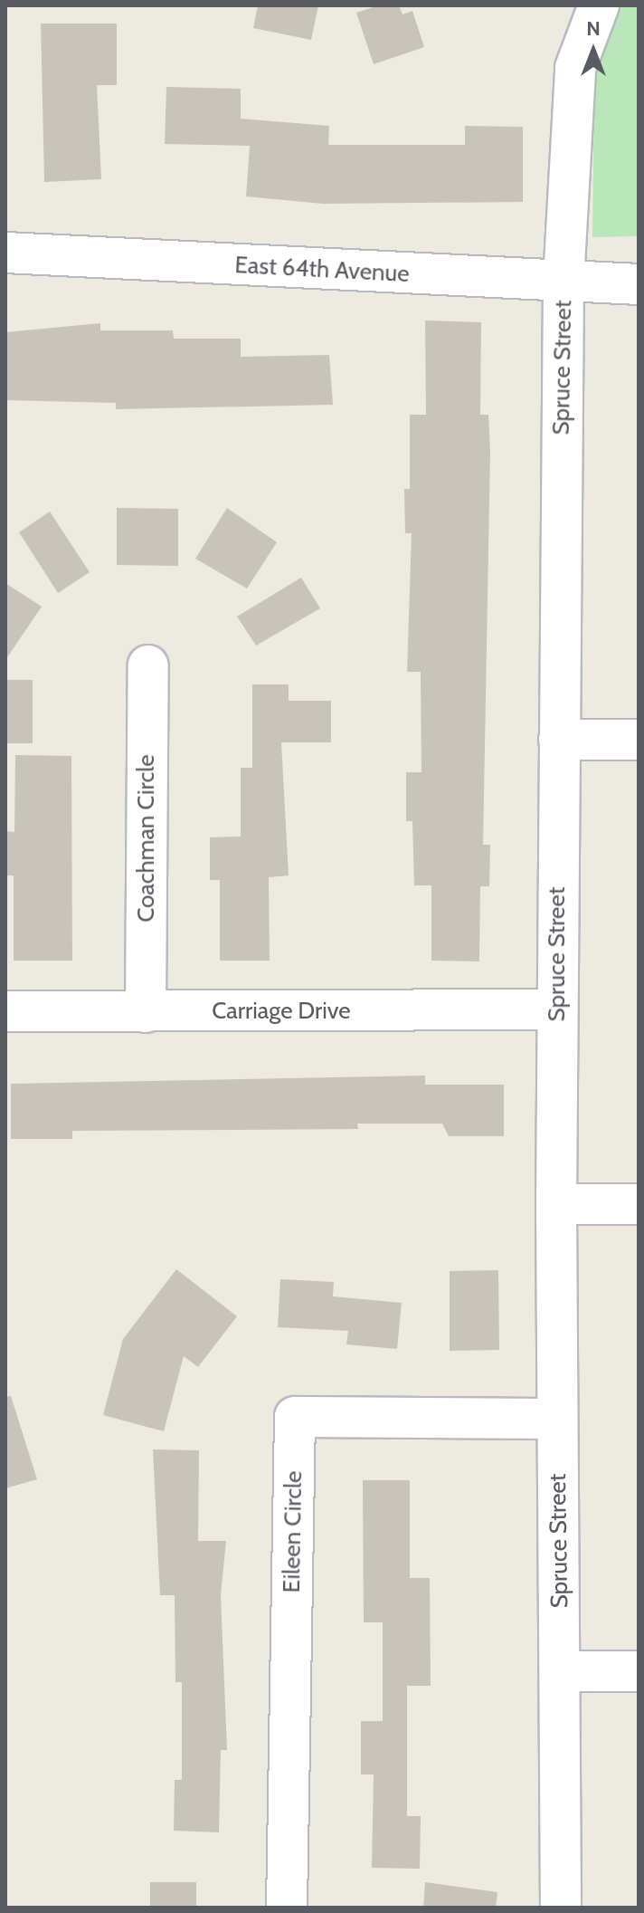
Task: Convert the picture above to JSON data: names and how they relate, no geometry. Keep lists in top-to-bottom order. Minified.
{"streets":{"street":["East 64th Avenue","Spruce Street","Coachman Circle","Carriage Drive","Eileen Circle"]},"crossings":[["East 64th Avenue","Spruce Street"],["Spruce Street","Carriage Drive"],["Spruce Street","Eileen Circle"],["Coachman Circle","Carriage Drive"]],"north":"top"}
